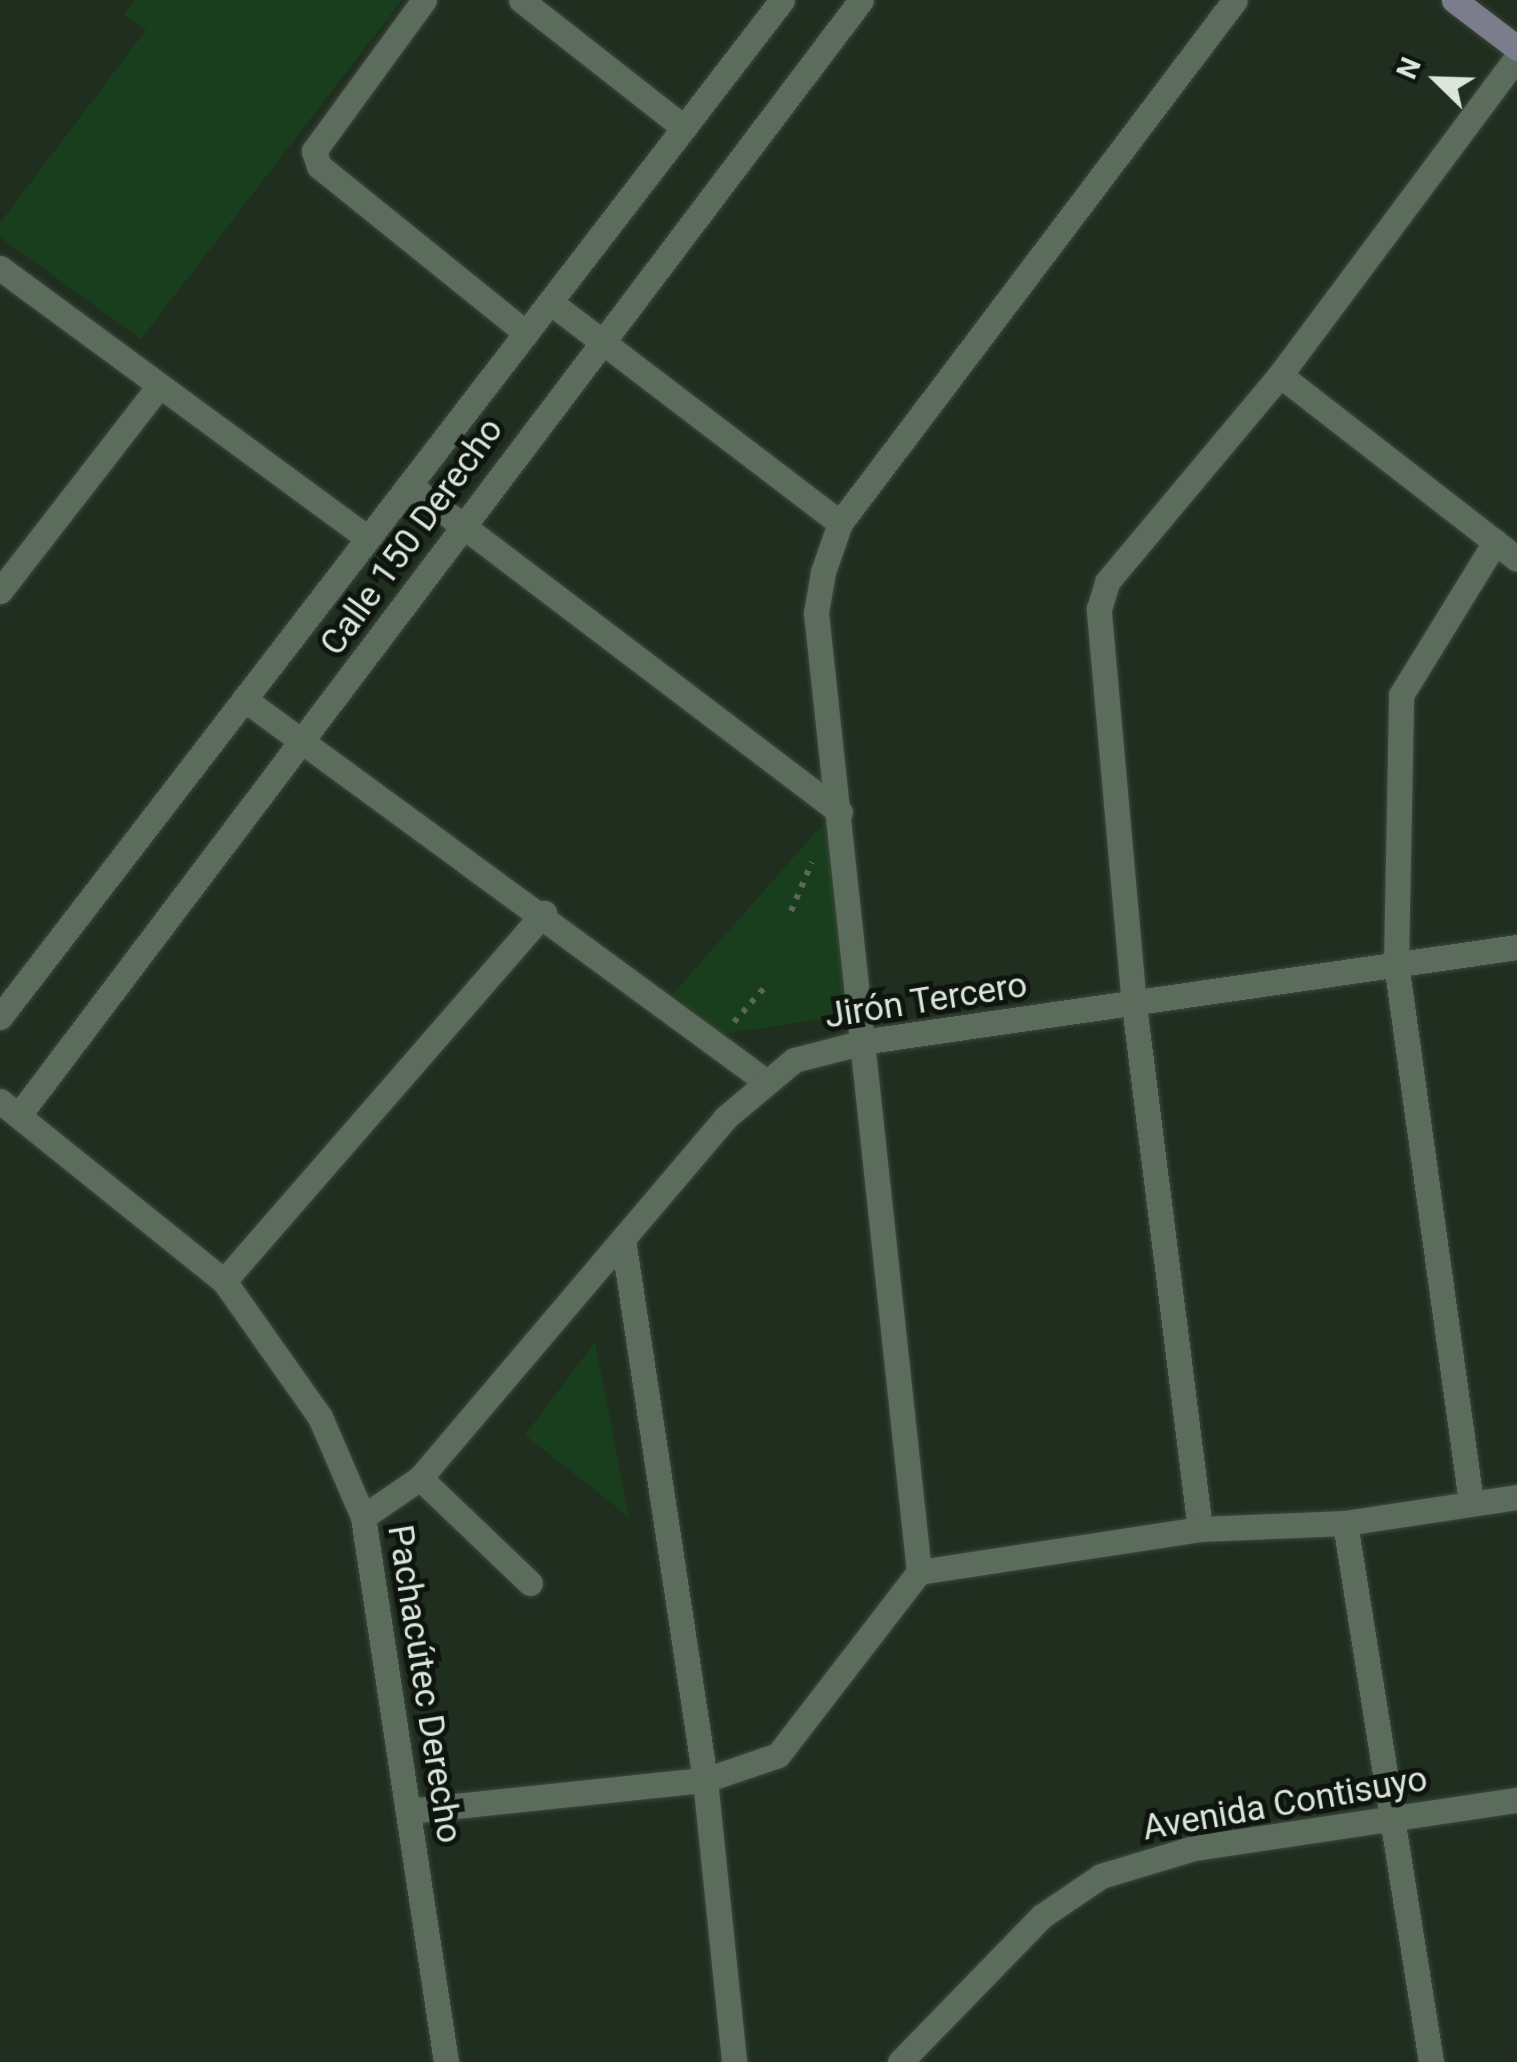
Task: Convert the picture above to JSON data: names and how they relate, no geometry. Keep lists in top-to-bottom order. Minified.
{"streets":{"street":["Calle 150 Derecho","Jirón Tercero","Pachacútec Derecho","Avenida Contisuyo"]},"crossings":[["Calle 150 Derecho","Pachacútec Derecho"],["Jirón Tercero","Pachacútec Derecho"]],"north":"top left"}
